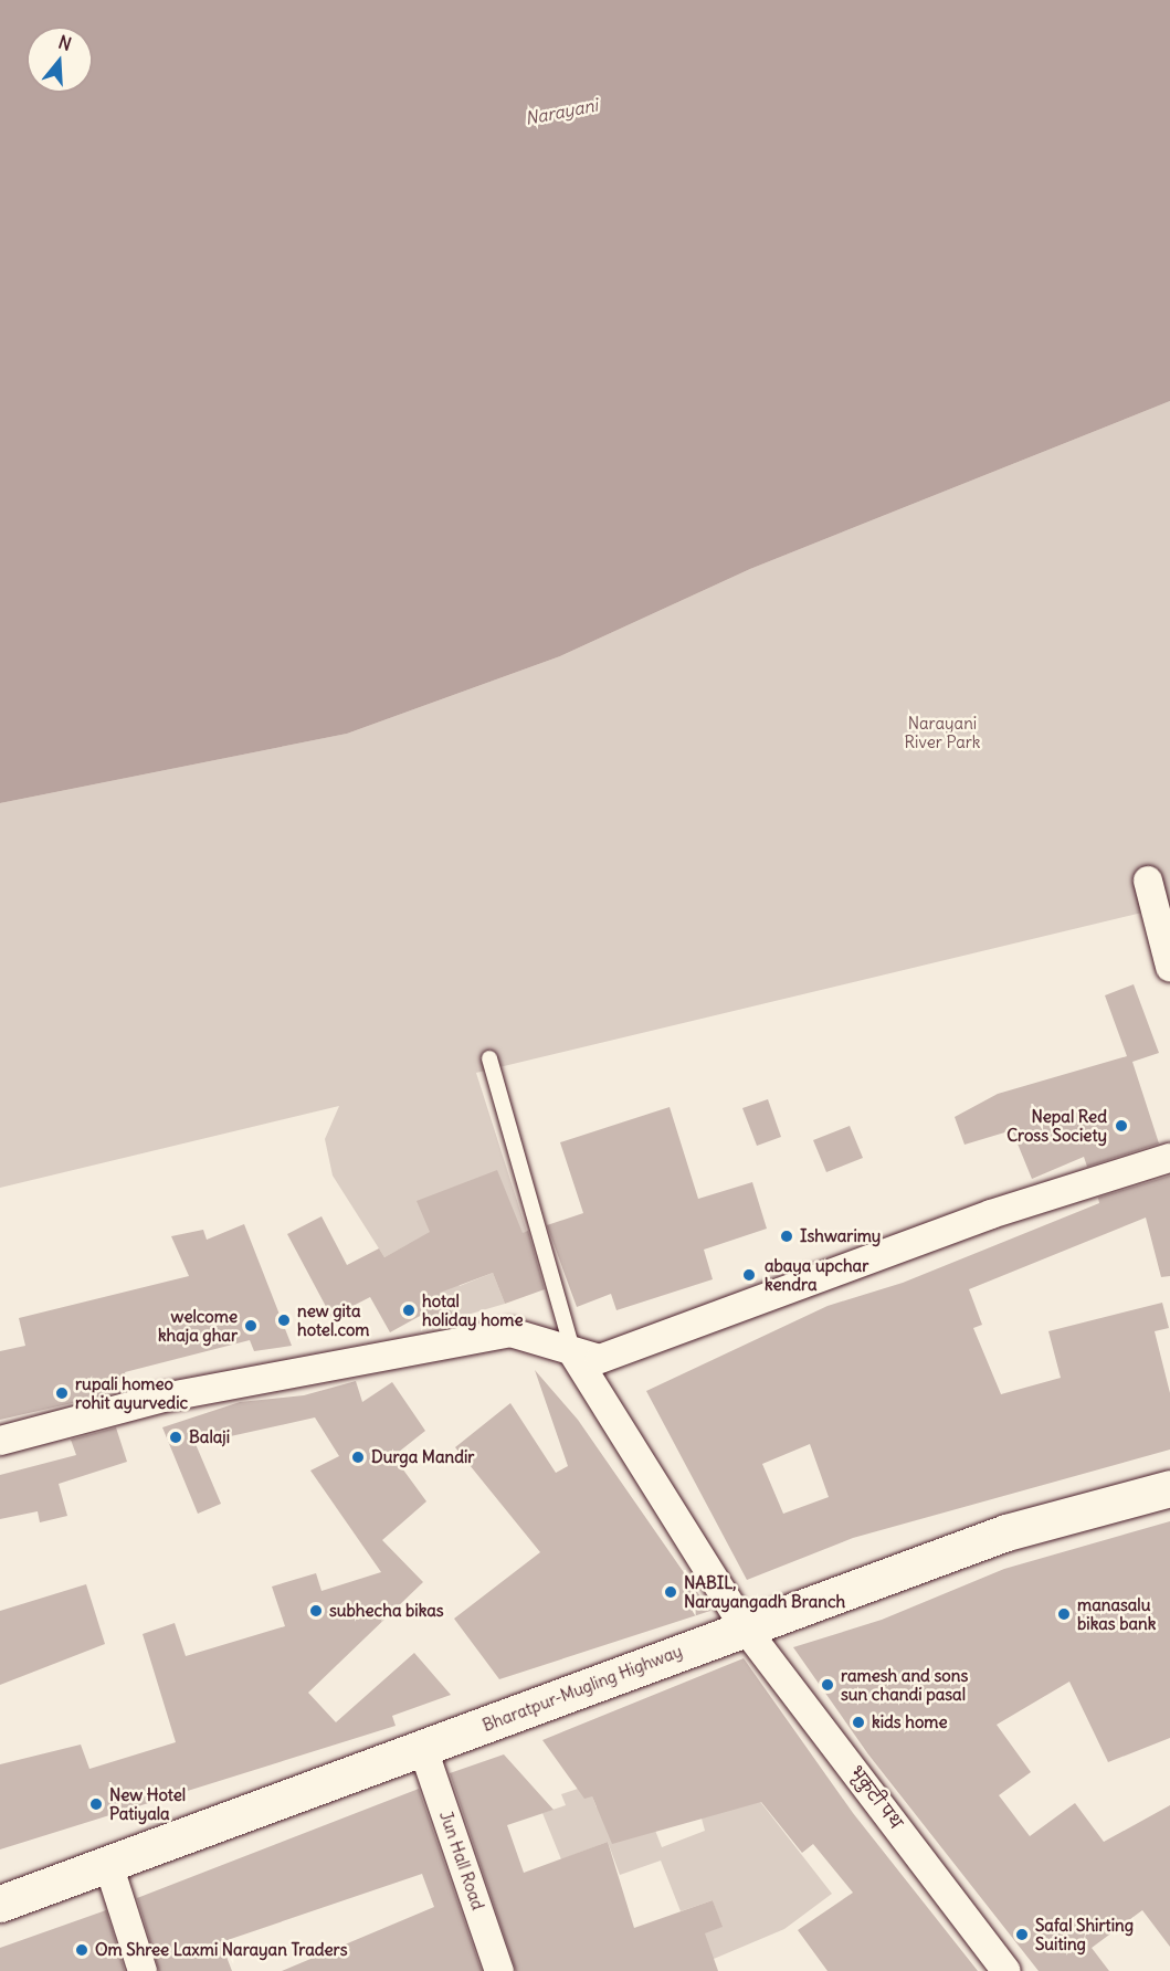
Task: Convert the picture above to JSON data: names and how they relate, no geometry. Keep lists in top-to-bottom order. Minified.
{"streets":{"main road":["Bharatpur-Mugling Highway"],"street":["भृकुटी पथ","Jun Hall Road"]},"crossings":[["Bharatpur-Mugling Highway","भृकुटी पथ"],["Bharatpur-Mugling Highway","Jun Hall Road"]],"water":["Narayani"],"parks":["Narayani River Park"],"places":["Nepal Red Cross Society","Ishwarimy","abaya upchar kendra","hotal holiday home","new gita hotel.com","welcome khaja ghar","rupali homeo rohit ayurvedic","Balaji","Durga Mandir","NABIL, Narayangadh Branch","subhecha bikas","manasalu bikas bank","ramesh and sons sun chandi pasal","kids home","New Hotel Patiyala","Safal Shirting Suiting","Om Shree Laxmi Narayan Traders"],"north":"top"}
